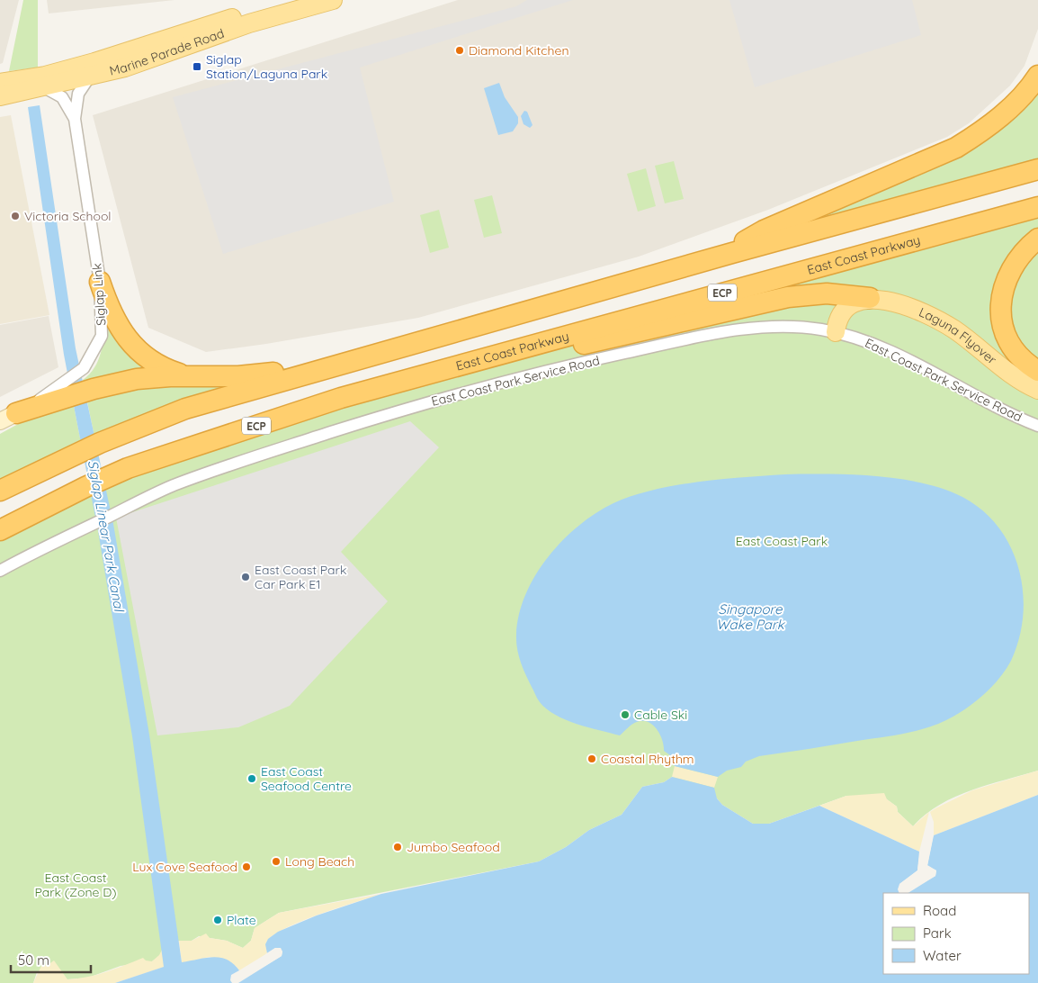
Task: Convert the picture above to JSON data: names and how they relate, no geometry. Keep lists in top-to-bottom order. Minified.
{"streets":{"highway":["East Coast Parkway","ECP"],"main road":["Marine Parade Road","Laguna Flyover"],"street":["Siglap Link","East Coast Park Service Road"]},"crossings":[["Marine Parade Road","Siglap Link"]],"water":["Siglap Linear Park Canal","Singapore Wake Park"],"parks":["East Coast Park","East Coast Park (Zone D)"],"places":{"other":["Diamond Kitchen","Victoria School","East Coast Park Car Park E1","Cable Ski","Coastal Rhythm","East Coast Seafood Centre","Jumbo Seafood","Long Beach","Lux Cove Seafood","Plate"],"transit":["Siglap Station/Laguna Park"]},"legend":["Road","Park","Water"],"scale_bar":"50 m"}
